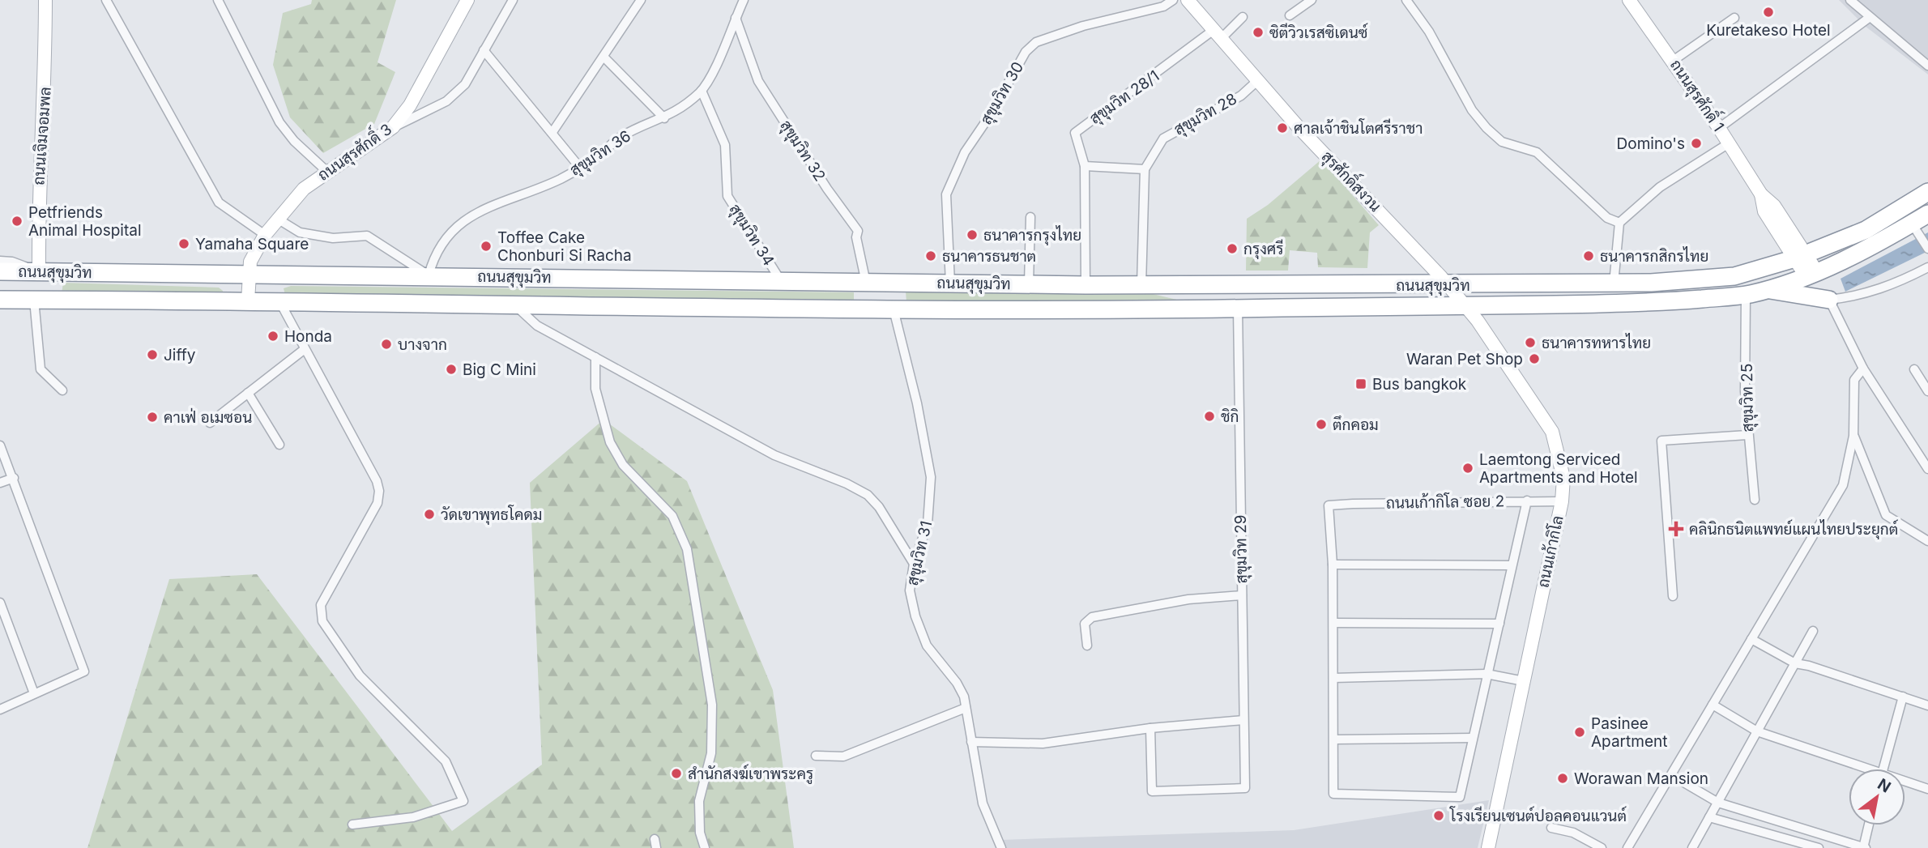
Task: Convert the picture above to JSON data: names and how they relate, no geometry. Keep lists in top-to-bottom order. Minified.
{"streets":{"highway":["ถนนสุขุมวิท"],"main road":["ถนนสุรศักดิ์ 1","ถนนเจิมจอมพล","ถนนสุรศักดิ์ 3","สุรศักดิ์สงวน","ถนนเก้ากิโล"],"street":["สุขุมวิท 30","สุขุมวิท 28/1","สุขุมวิท 28","สุขุมวิท 32","สุขุมวิท 36","สุขุมวิท 34","สุขุมวิท 25","ถนนเก้ากิโล ซอย 2","สุขุมวิท 29","สุขุมวิท 31"]},"crossings":[["สุขุมวิท 30","ถนนสุขุมวิท"],["ถนนสุรศักดิ์ 1","ถนนสุขุมวิท"],["สุขุมวิท 28/1","สุรศักดิ์สงวน"],["สุขุมวิท 28/1","ถนนสุขุมวิท"],["สุขุมวิท 28","สุรศักดิ์สงวน"],["สุขุมวิท 28","ถนนสุขุมวิท"],["ถนนเจิมจอมพล","ถนนสุขุมวิท"],["สุขุมวิท 32","สุขุมวิท 36"],["สุขุมวิท 32","ถนนสุขุมวิท"],["ถนนสุรศักดิ์ 3","ถนนสุขุมวิท"],["สุขุมวิท 36","สุขุมวิท 34"],["สุขุมวิท 36","ถนนสุขุมวิท"],["สุรศักดิ์สงวน","ถนนสุขุมวิท"],["สุรศักดิ์สงวน","ถนนเก้ากิโล"],["สุขุมวิท 34","ถนนสุขุมวิท"],["ถนนสุขุมวิท","สุขุมวิท 25"],["ถนนสุขุมวิท","สุขุมวิท 29"],["ถนนสุขุมวิท","ถนนเก้ากิโล"],["ถนนสุขุมวิท","สุขุมวิท 31"],["ถนนเก้ากิโล ซอย 2","ถนนเก้ากิโล"]],"places":{"other":["Kuretakeso Hotel","ซิตีวิวเรสซิเดนซ์","ศาลเจ้าชินโตศรีราชา","Domino's","Petfriends Animal Hospital","ธนาคารกรุงไทย","Yamaha Square","Toffee Cake Chonburi Si Racha","กรุงศรี","ธนาคารธนชาต","ธนาคารกสิกรไทย","Honda","ธนาคารทหารไทย","บางจาก","Jiffy","Waran Pet Shop","Big C Mini","ชิกิ","คาเฟ่ อเมซอน","ตึกคอม","Laemtong Serviced Apartments and Hotel","วัดเขาพุทธโคดม","Pasinee Apartment","สำนักสงฆ์เขาพระครู","Worawan Mansion","โรงเรียนเซนต์ปอลคอนแวนต์"],"transit":["Bus bangkok"],"health":["คลินิกธนิตแพทย์แผนไทยประยุกต์"]},"north":"top right"}
